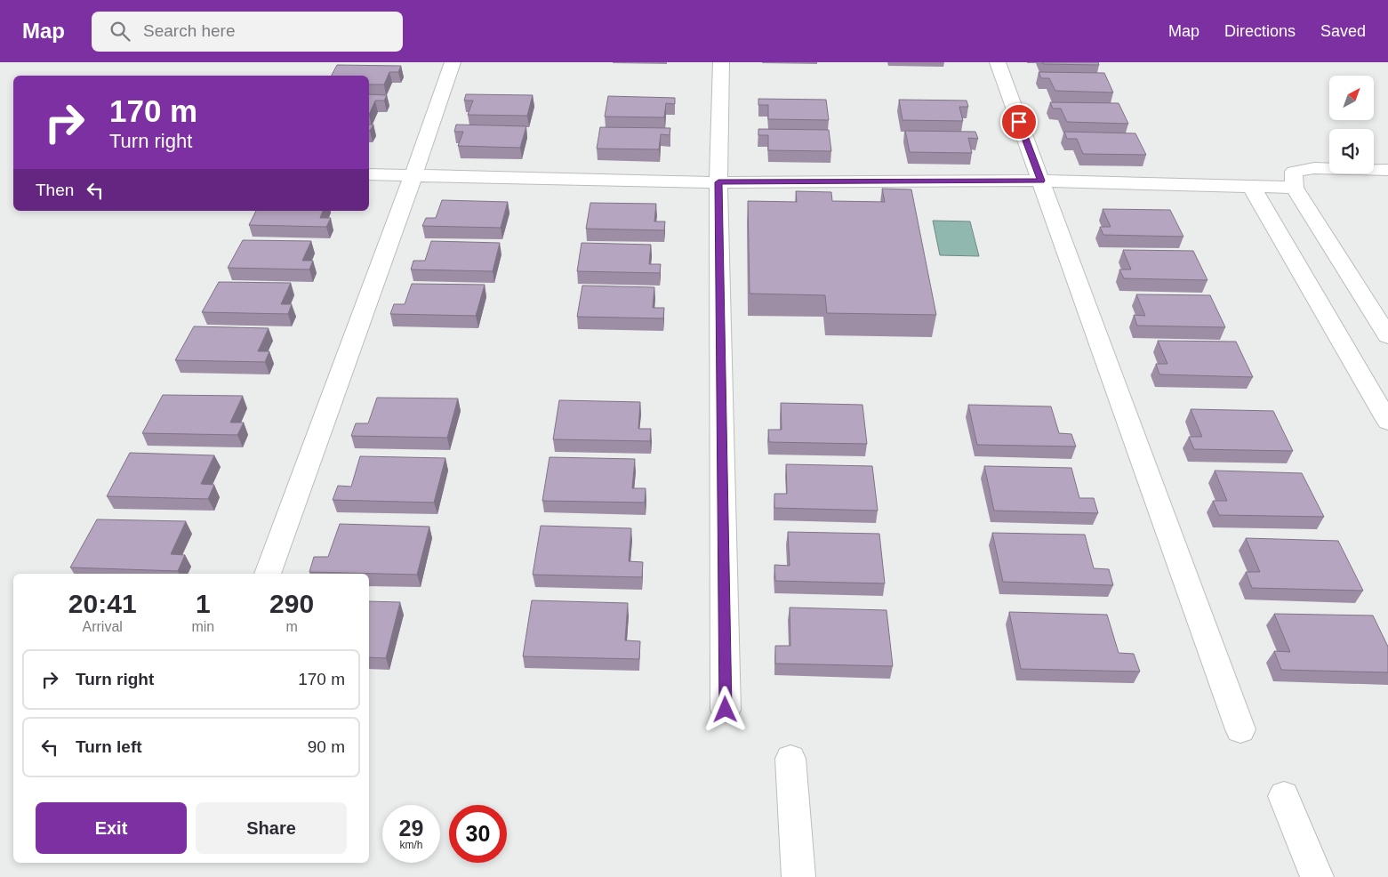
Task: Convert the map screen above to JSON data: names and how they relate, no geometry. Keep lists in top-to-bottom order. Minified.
{"north":"top right","page":{"header":"Map","search":"Search here","nav":["Map","Directions","Saved"],"turn":["170 m","Turn right"],"then":"Then","eta":["20:41","Arrival","1","min","290","m"],"list":[{"name":"Turn right","value":"170 m"},{"name":"Turn left","value":"90 m"}],"buttons":["Exit","Share"],"speed":"29 km/h","limit":"30"}}
